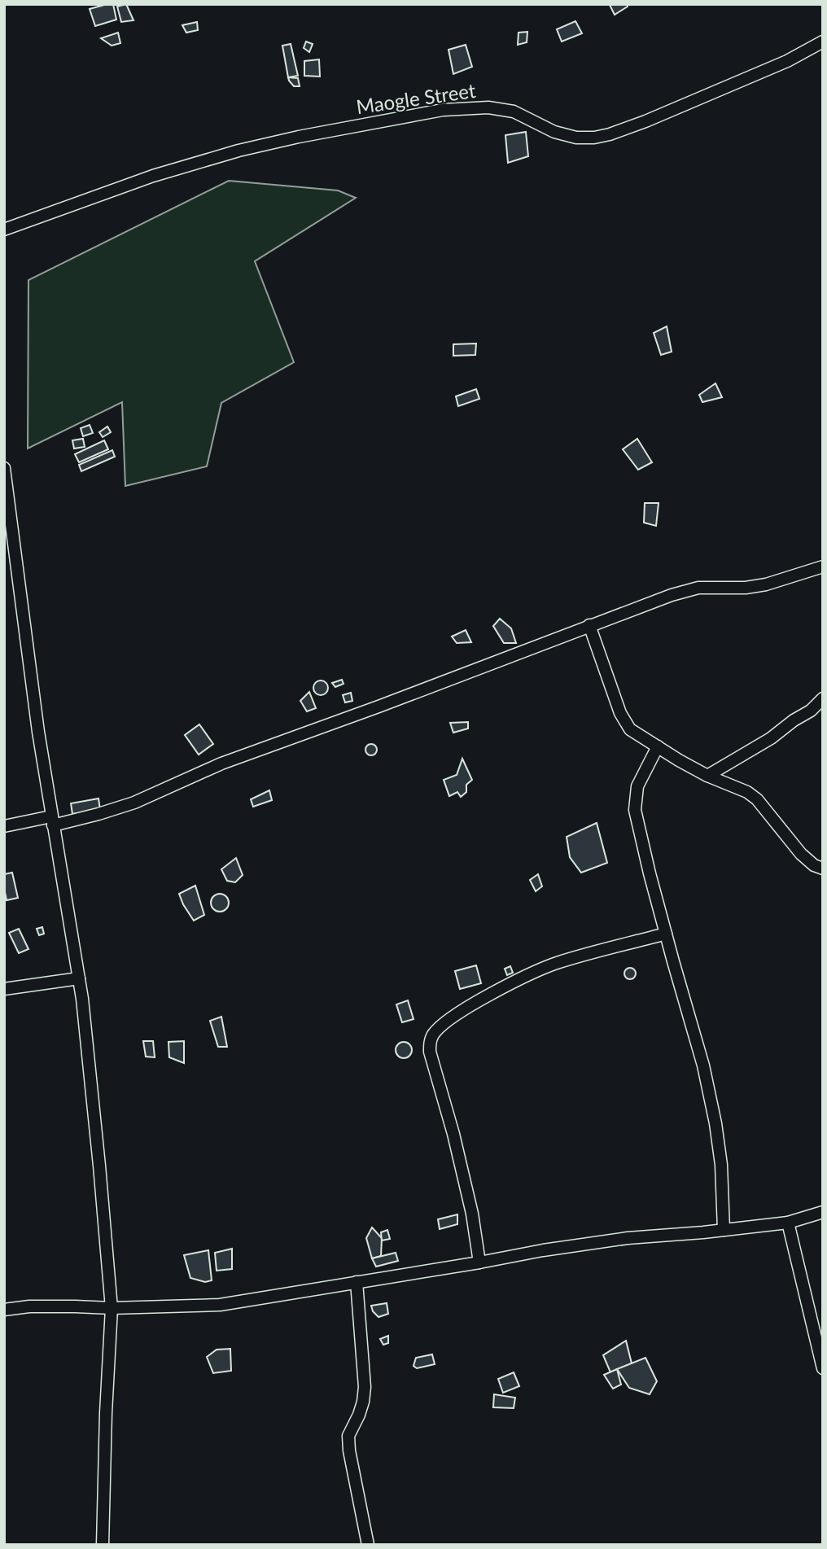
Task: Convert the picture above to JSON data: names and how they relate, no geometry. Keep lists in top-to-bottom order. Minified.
{"streets":{"street":["Maogle Street"]}}
